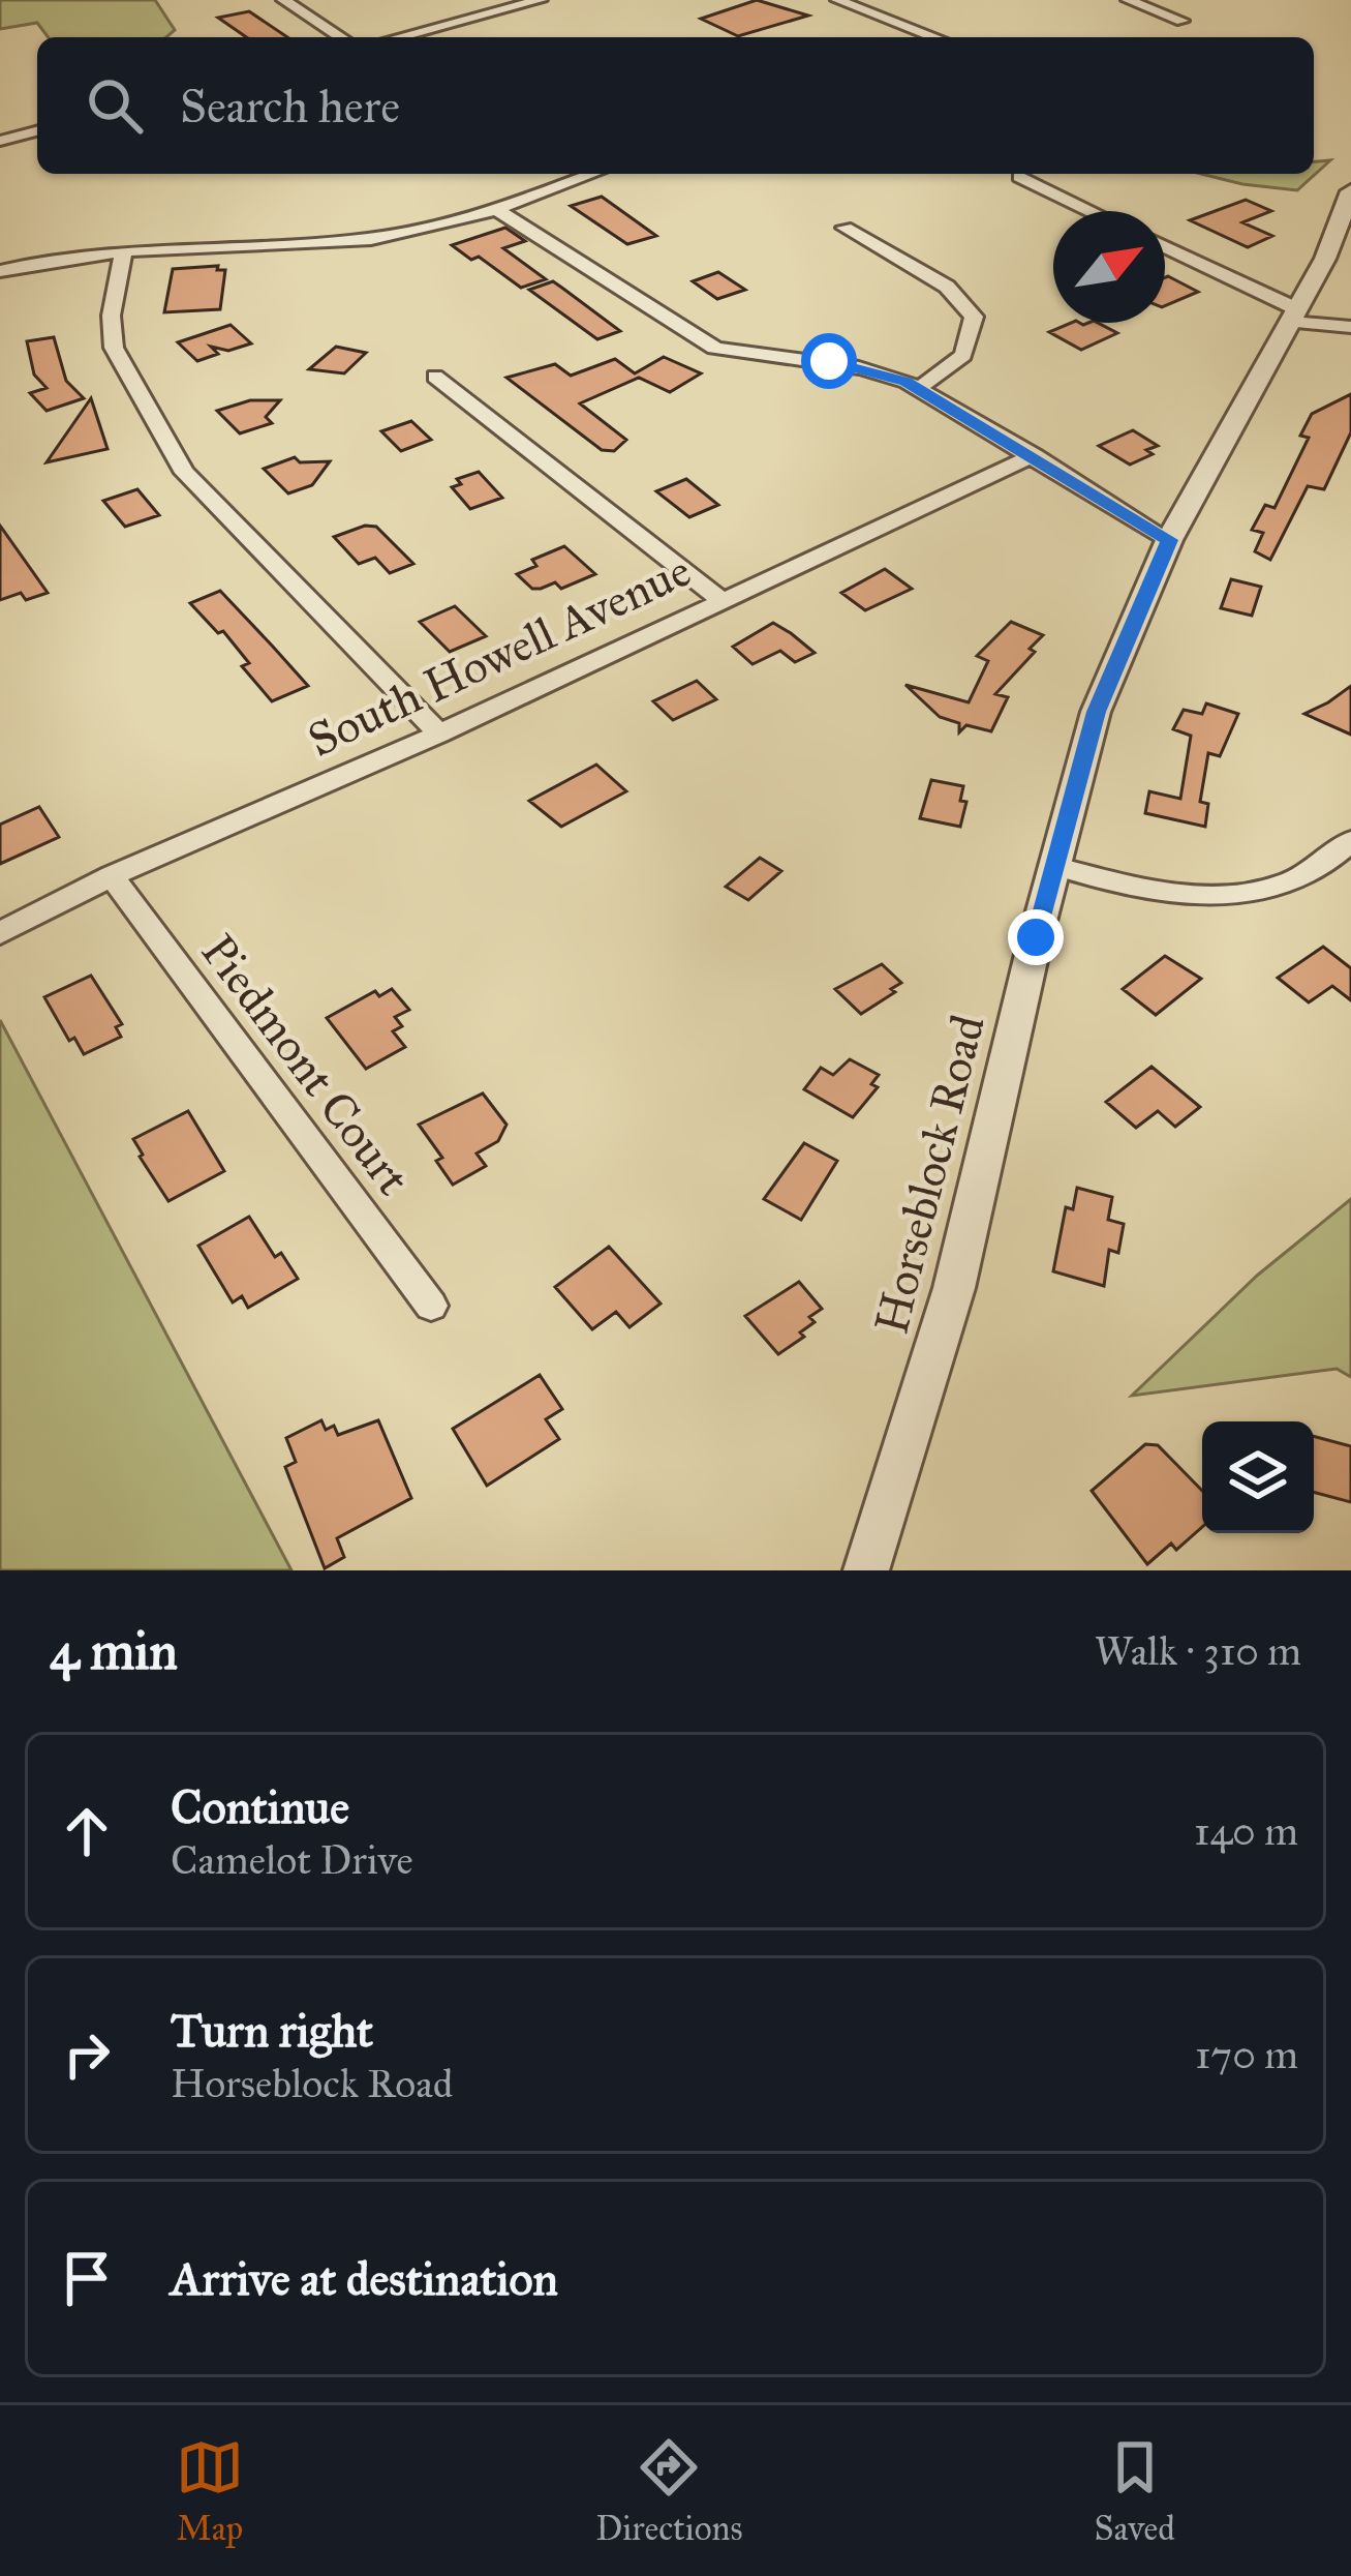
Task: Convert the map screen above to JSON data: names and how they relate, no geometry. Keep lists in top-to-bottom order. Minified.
{"streets":{"street":["South Howell Avenue","Piedmont Court","Horseblock Road"]},"crossings":[["South Howell Avenue","Piedmont Court"]],"north":"top right","page":{"search":"Search here","heading":["4 min","Walk · 310 m"],"list":[["Continue","Camelot Drive","140 m"],["Turn right","Horseblock Road","170 m"],"Arrive at destination"],"nav":["Map","Directions","Saved"]}}
